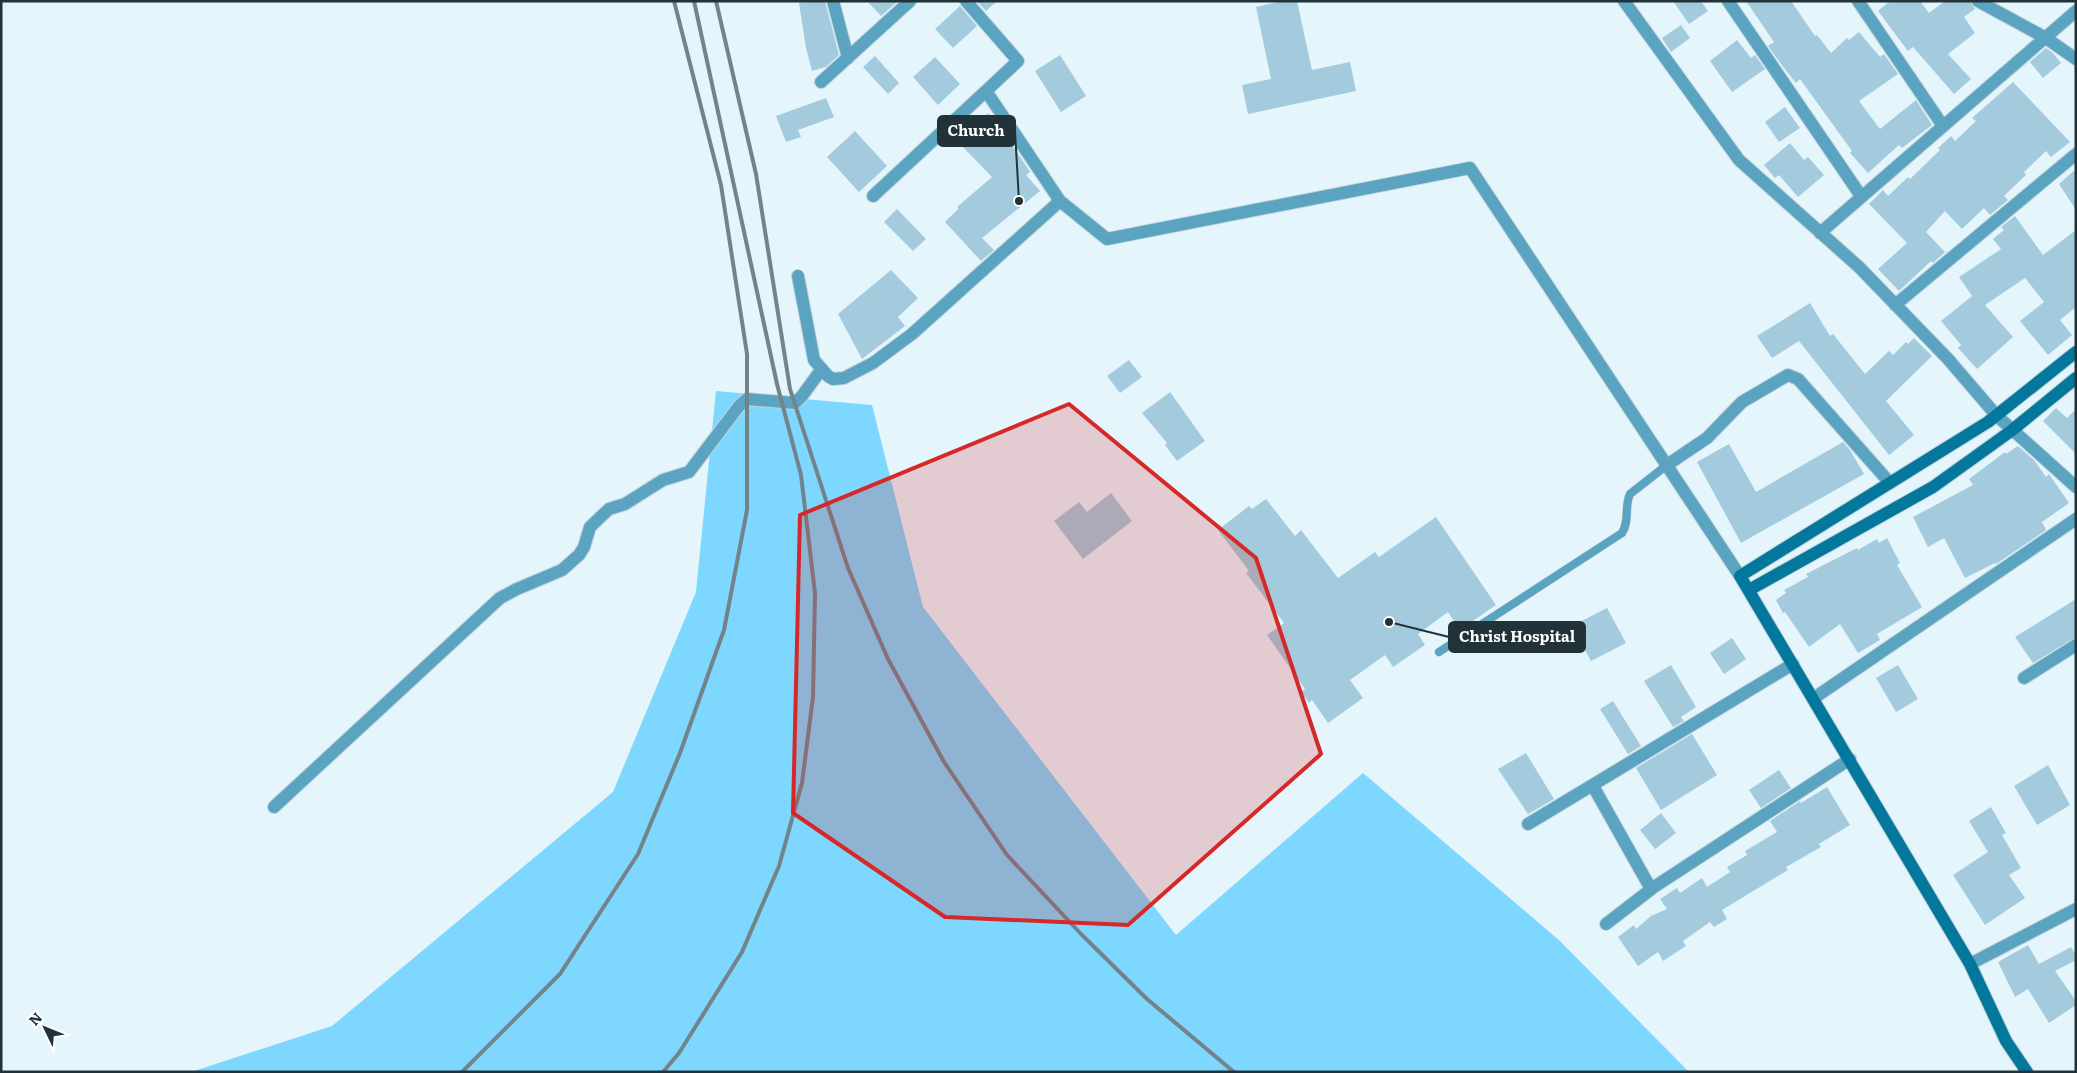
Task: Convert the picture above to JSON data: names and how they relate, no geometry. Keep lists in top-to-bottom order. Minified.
{"places":["Church","Christ Hospital"],"north":"top left"}
